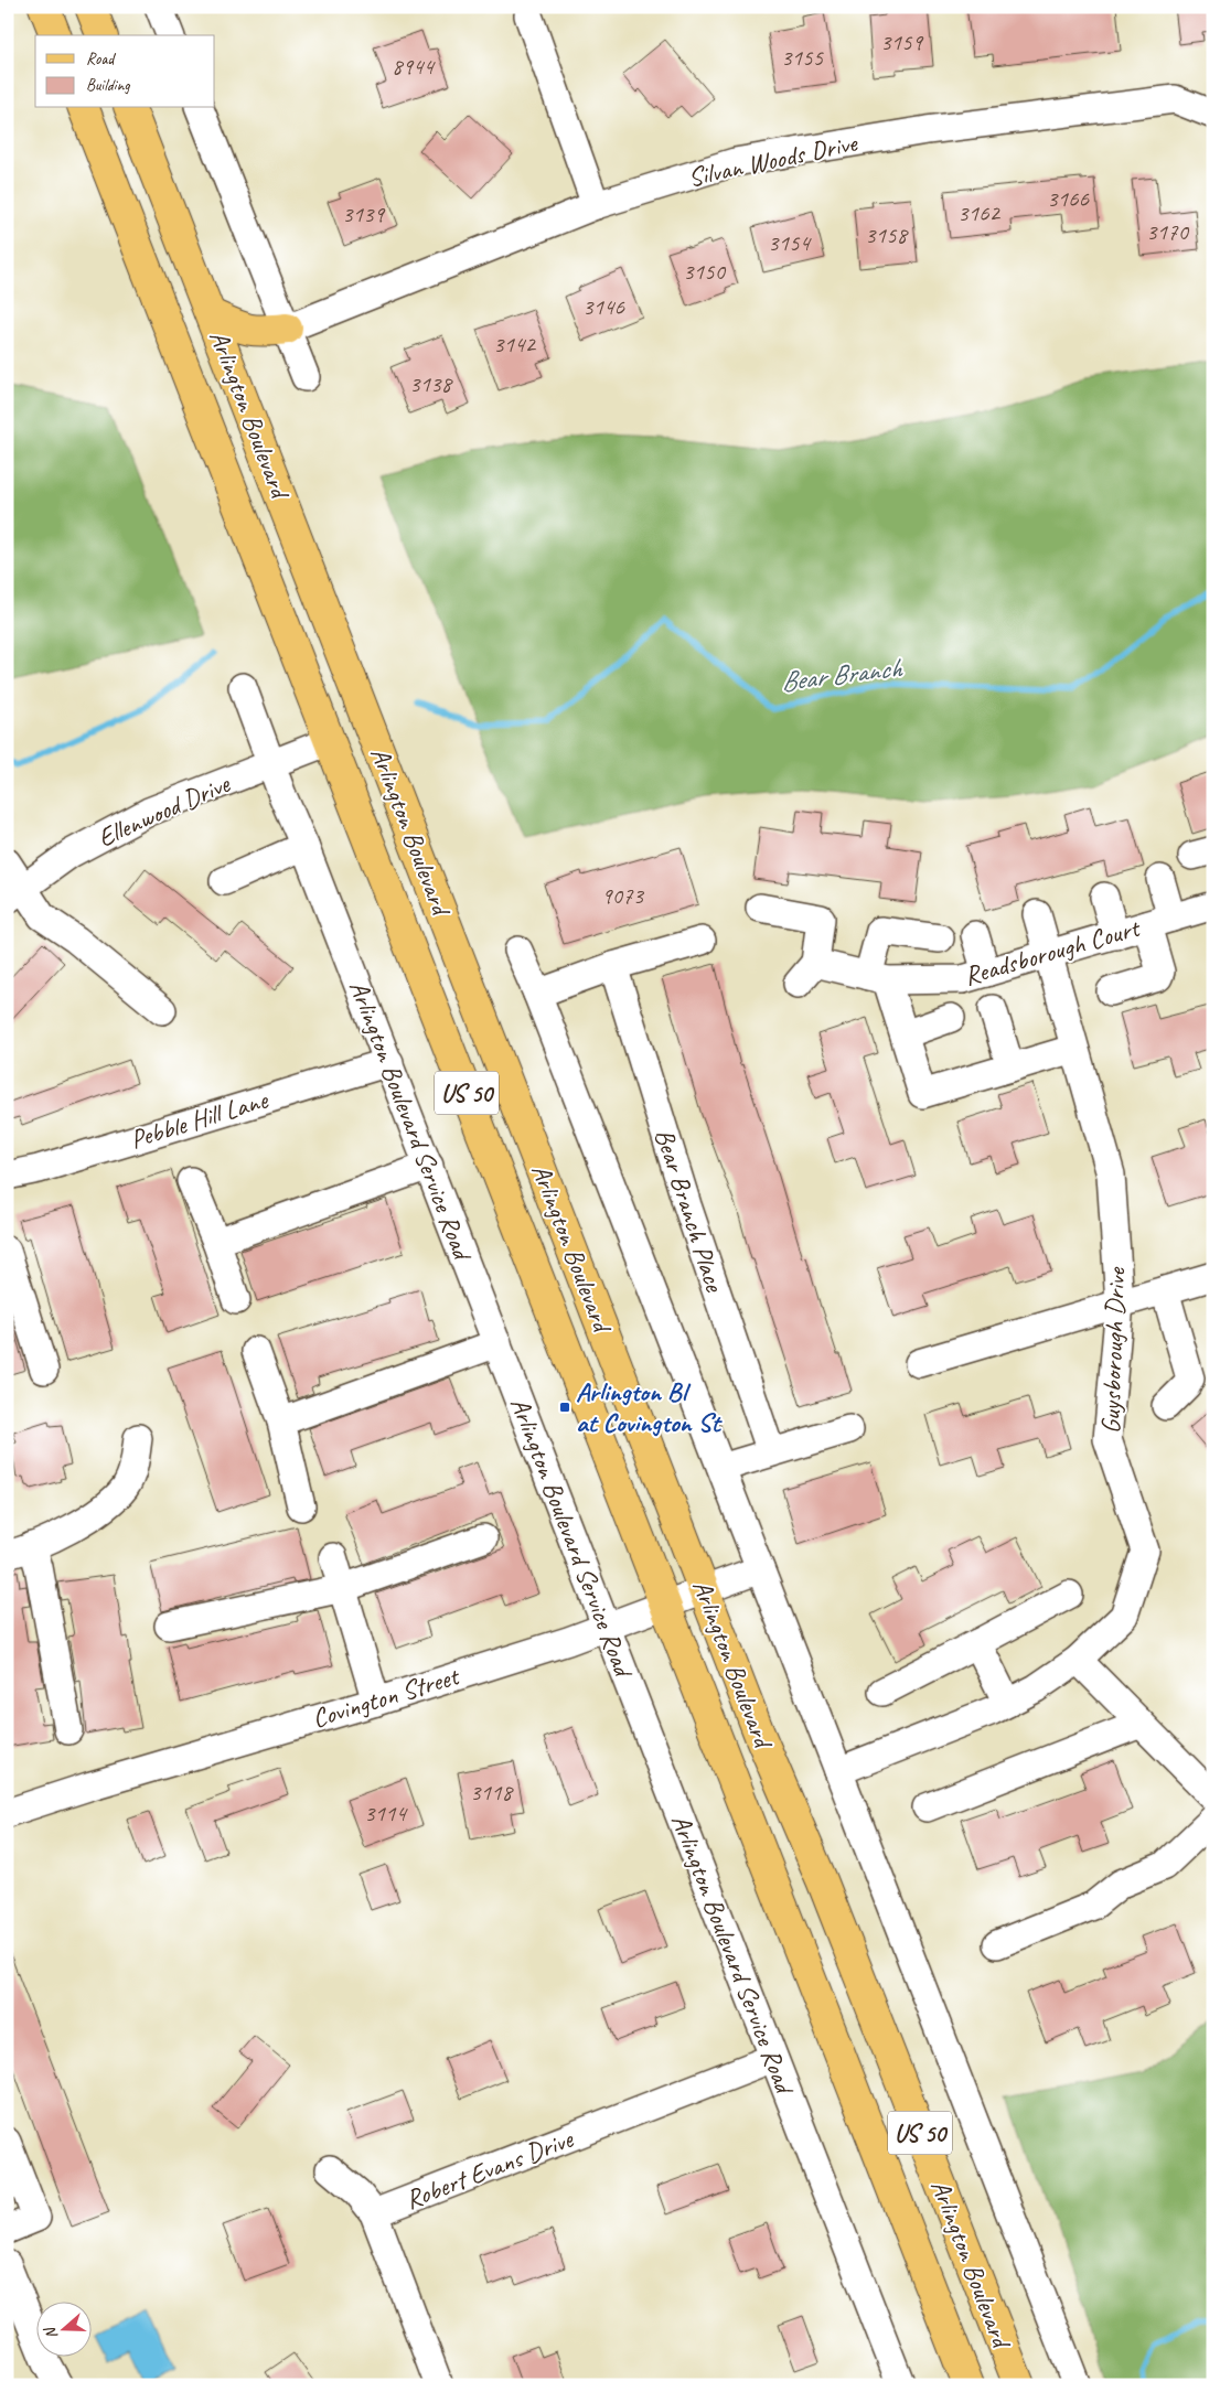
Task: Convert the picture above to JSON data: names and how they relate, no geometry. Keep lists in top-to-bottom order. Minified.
{"streets":{"main road":["Arlington Boulevard","US 50"],"street":["Silvan Woods Drive","Ellenwood Drive","Readsborough Court","Pebble Hill Lane","Arlington Boulevard Service Road","Bear Branch Place","Guysborough Drive","Covington Street","Robert Evans Drive"]},"crossings":[["Arlington Boulevard","Ellenwood Drive"],["Arlington Boulevard","Covington Street"],["Ellenwood Drive","Arlington Boulevard Service Road"],["Readsborough Court","Guysborough Drive"],["Pebble Hill Lane","Arlington Boulevard Service Road"],["Arlington Boulevard Service Road","Covington Street"],["Arlington Boulevard Service Road","Robert Evans Drive"]],"water":["Bear Branch"],"places":{"transit":["Arlington Bl at Covington St"]},"house_numbers":["3159","3155","8944","3166","3162","3139","3170","3158","3154","3150","3146","3142","3138","9073","3118","3114"],"legend":["Road","Building"],"north":"left"}
